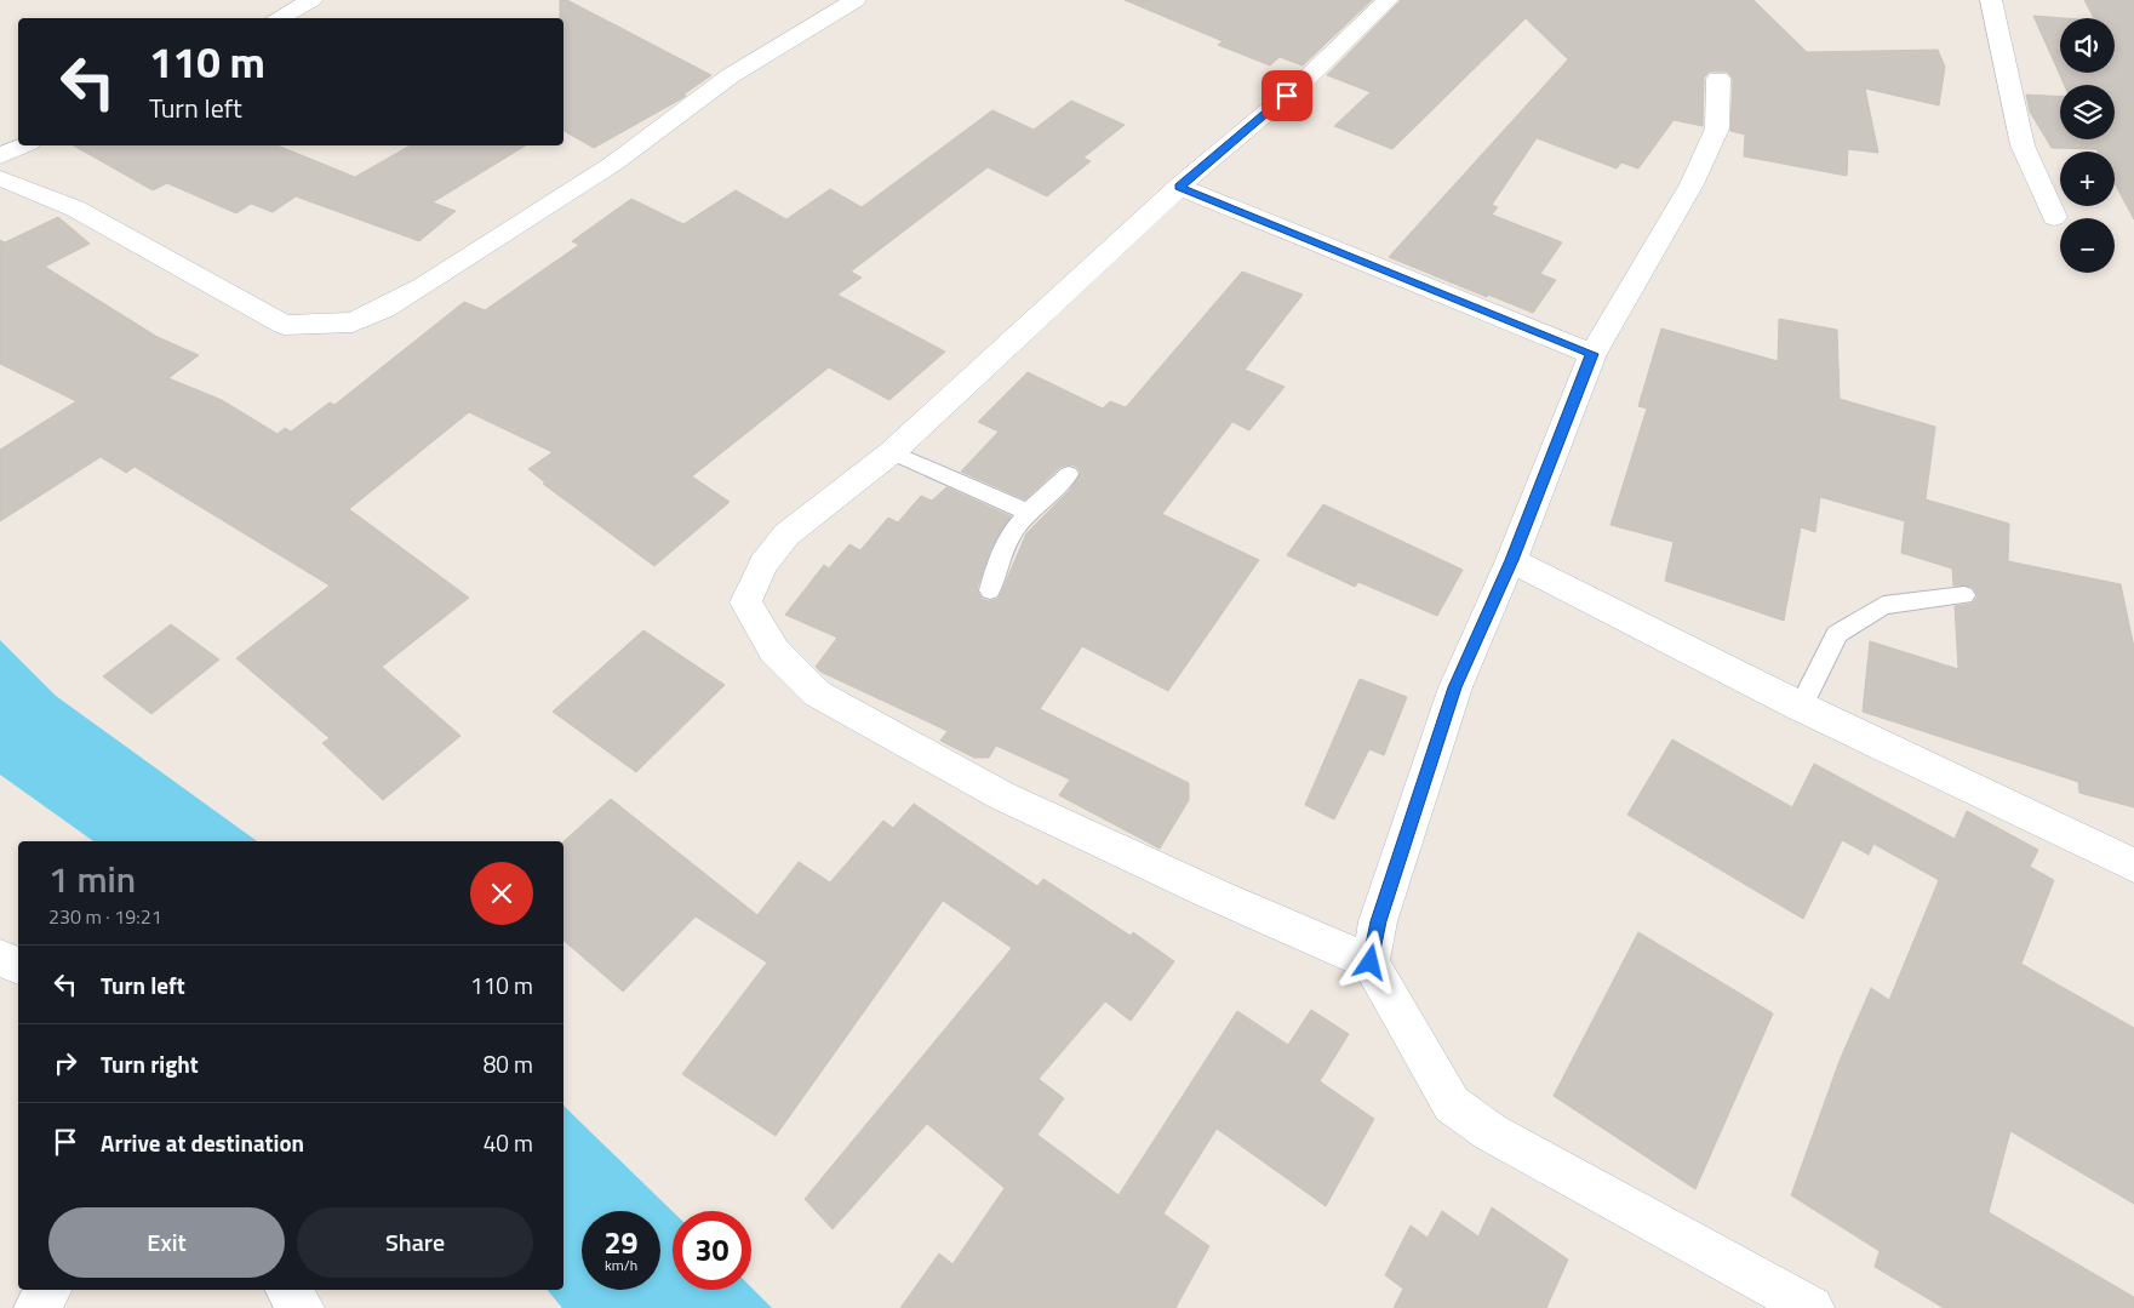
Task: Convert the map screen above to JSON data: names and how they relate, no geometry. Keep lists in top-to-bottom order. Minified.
{"page":{"map_buttons":["+","−"],"turn":["110 m","Turn left"],"heading":["1 min","230 m · 19:21"],"list":[{"name":"Turn left","value":"110 m"},{"name":"Turn right","value":"80 m"},{"name":"Arrive at destination","value":"40 m"}],"buttons":["Exit","Share"],"speed":"29 km/h","limit":"30"}}
